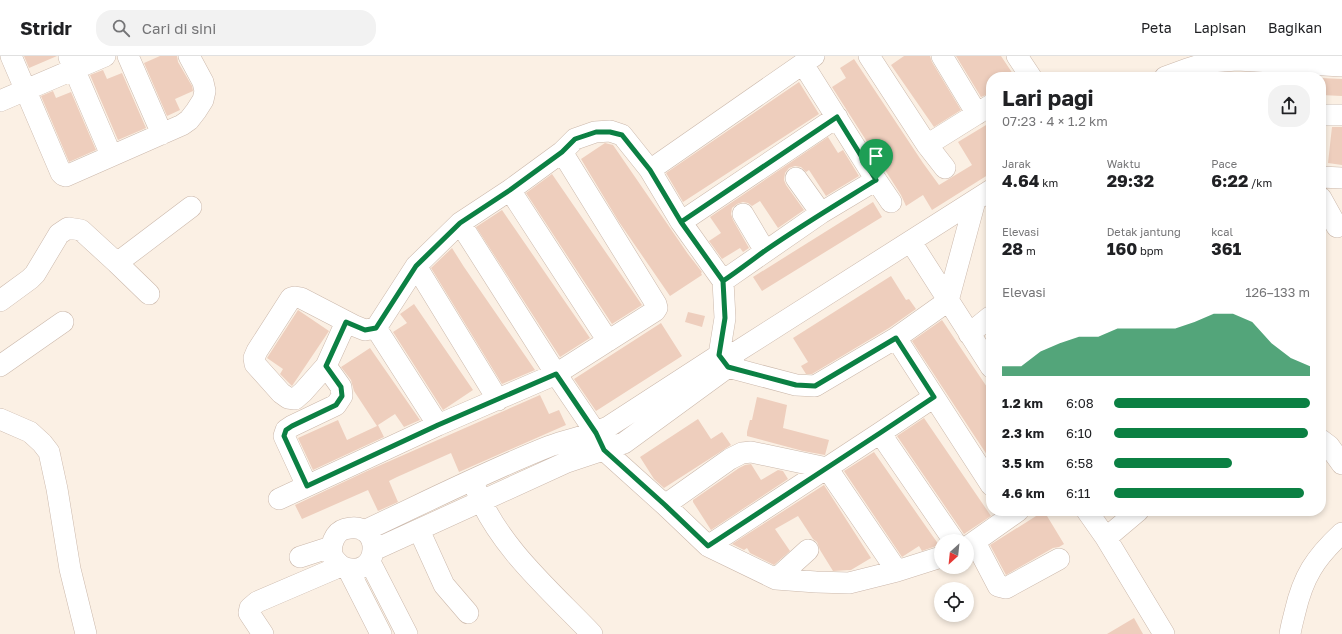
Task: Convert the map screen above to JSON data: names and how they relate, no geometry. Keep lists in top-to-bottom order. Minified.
{"north":"bottom left","page":{"header":"Stridr","search":"Cari di sini","nav":["Peta","Lapisan","Bagikan"],"heading":["Lari pagi","07:23 · 4 × 1.2 km"],"stats":[["Jarak","4.64 km"],["Waktu","29:32"],["Pace","6:22 /km"],["Elevasi","28 m"],["Detak jantung","160 bpm"],["kcal","361"]],"chart":["Elevasi","126–133 m"],"list":[{"name":"1.2 km","note":"6:08"},{"name":"2.3 km","note":"6:10"},{"name":"3.5 km","note":"6:58"},{"name":"4.6 km","note":"6:11"}]}}
